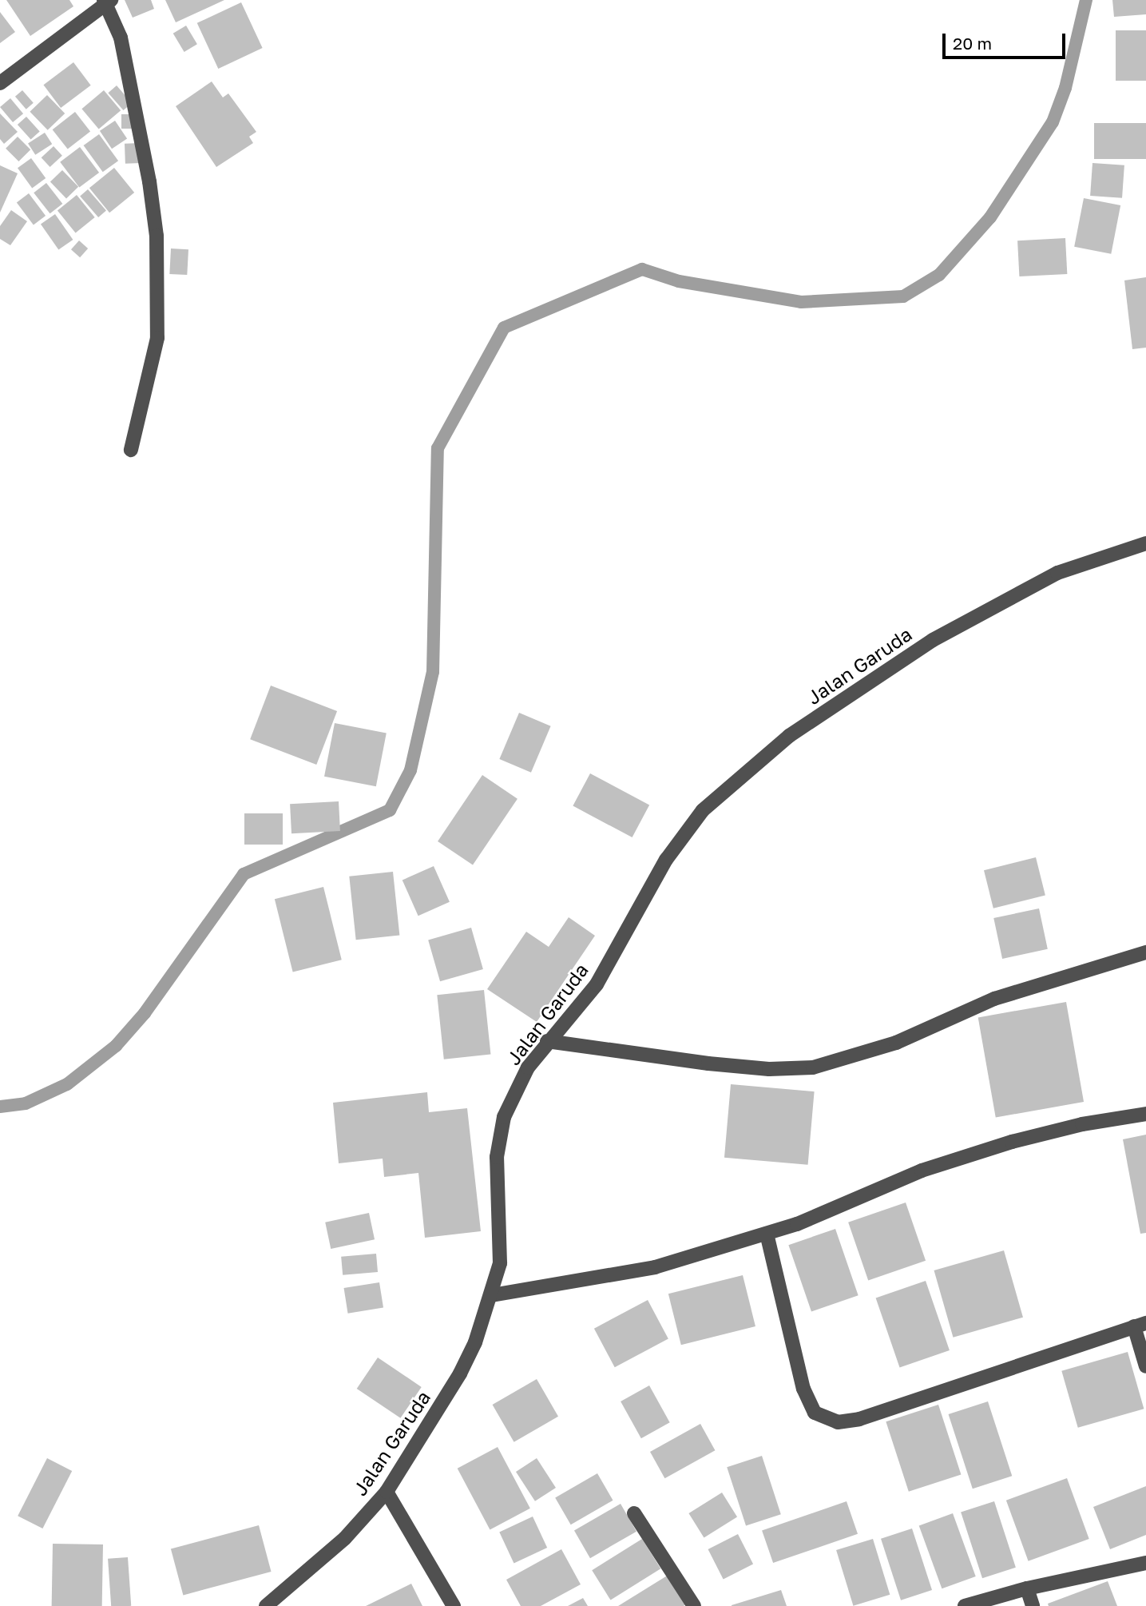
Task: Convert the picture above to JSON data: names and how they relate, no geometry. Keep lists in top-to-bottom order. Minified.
{"streets":{"street":["Jalan Garuda"]},"scale_bar":"20 m"}
